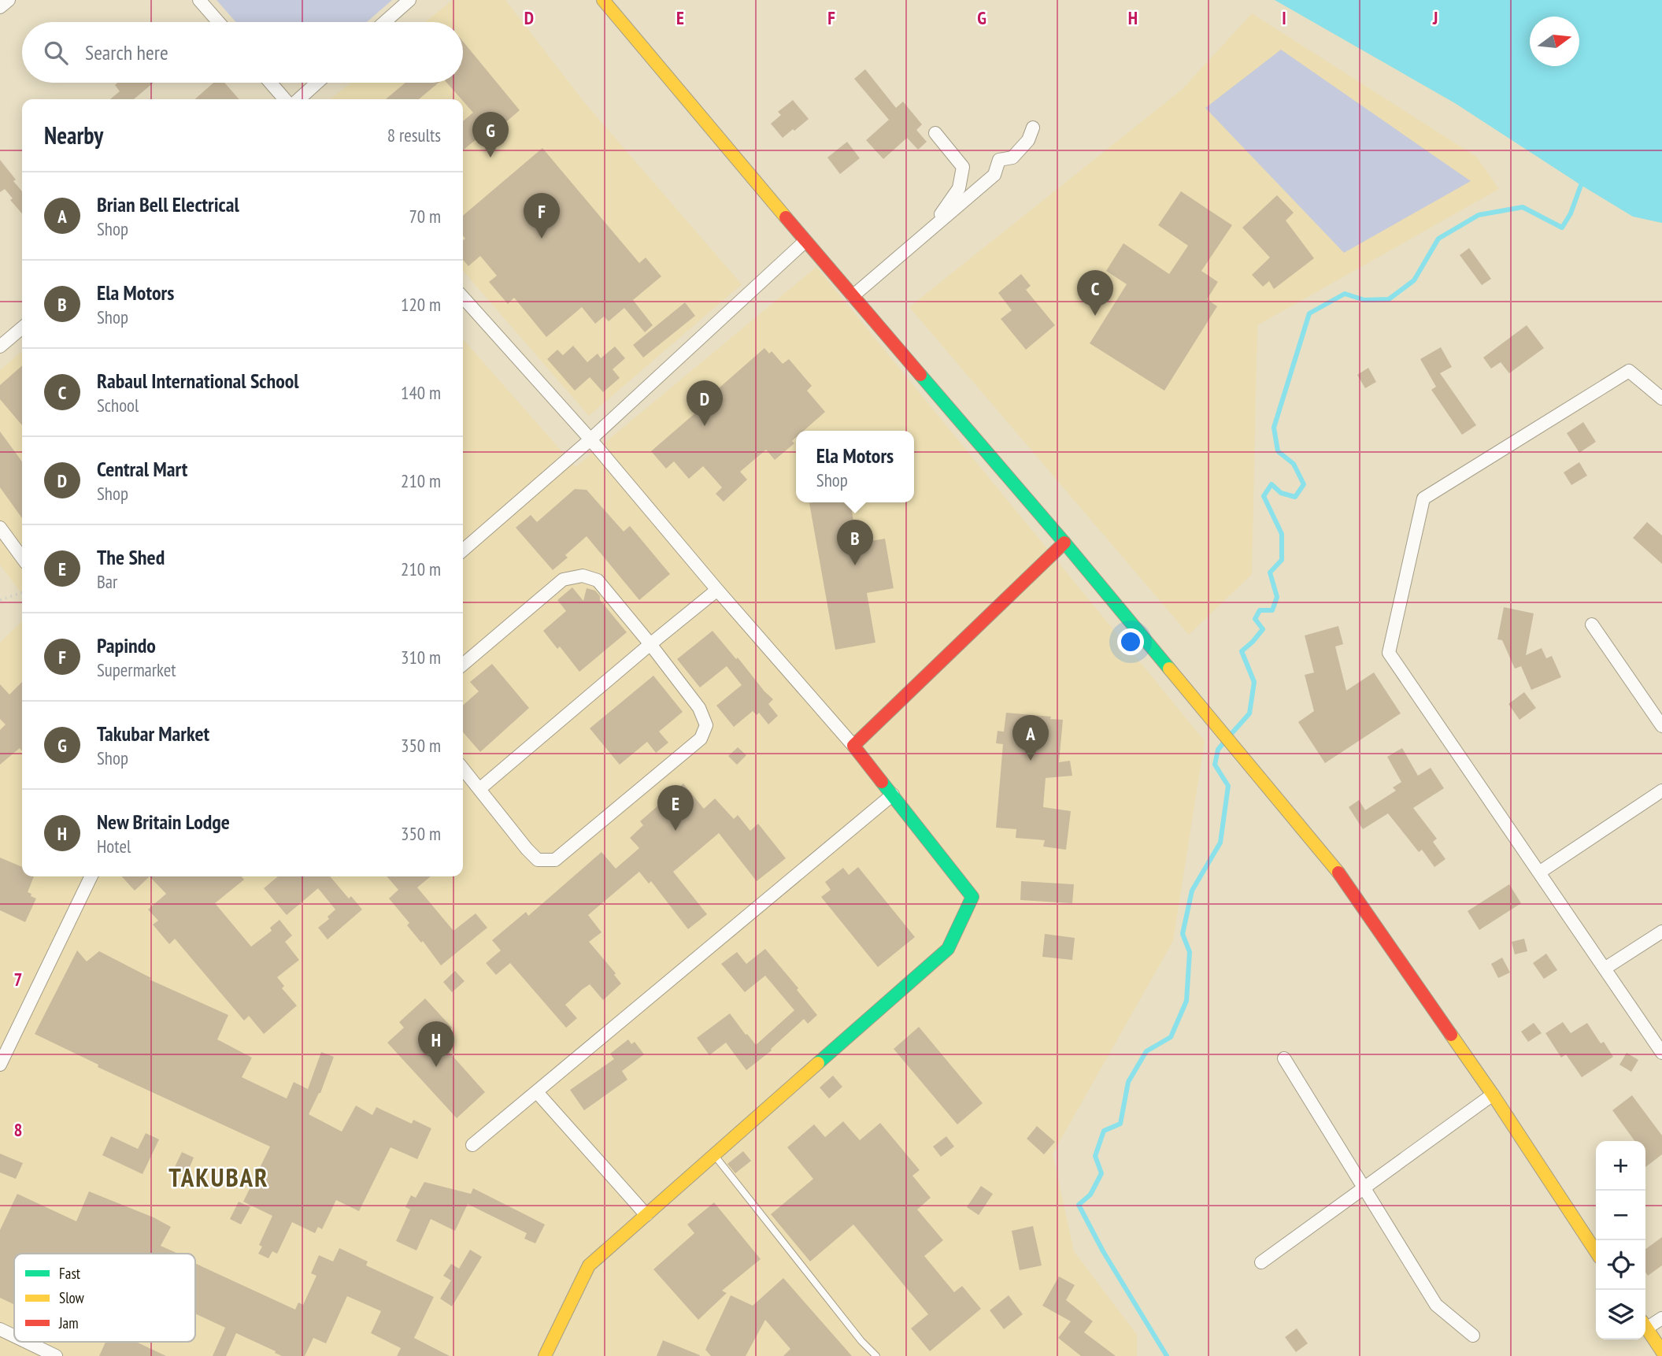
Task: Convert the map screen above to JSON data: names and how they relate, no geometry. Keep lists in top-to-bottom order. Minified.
{"districts":["TAKUBAR"],"legend":["Fast","Slow","Jam"],"north":"right","page":{"search":"Search here","heading":["Nearby","8 results"],"pins":["G","F","C","D","B","A","E","H"],"list":[{"mark":"A","name":"Brian Bell Electrical","note":"Shop","value":"70 m"},{"mark":"B","name":"Ela Motors","note":"Shop","value":"120 m"},{"mark":"C","name":"Rabaul International School","note":"School","value":"140 m"},{"mark":"D","name":"Central Mart","note":"Shop","value":"210 m"},{"mark":"E","name":"The Shed","note":"Bar","value":"210 m"},{"mark":"F","name":"Papindo","note":"Supermarket","value":"310 m"},{"mark":"G","name":"Takubar Market","note":"Shop","value":"350 m"},{"mark":"H","name":"New Britain Lodge","note":"Hotel","value":"350 m"}],"popup":["Ela Motors","Shop"],"map_buttons":["+","−"]},"grid":{"columns":["D","E","F","G","H","I","J"],"rows":["7","8"]}}
